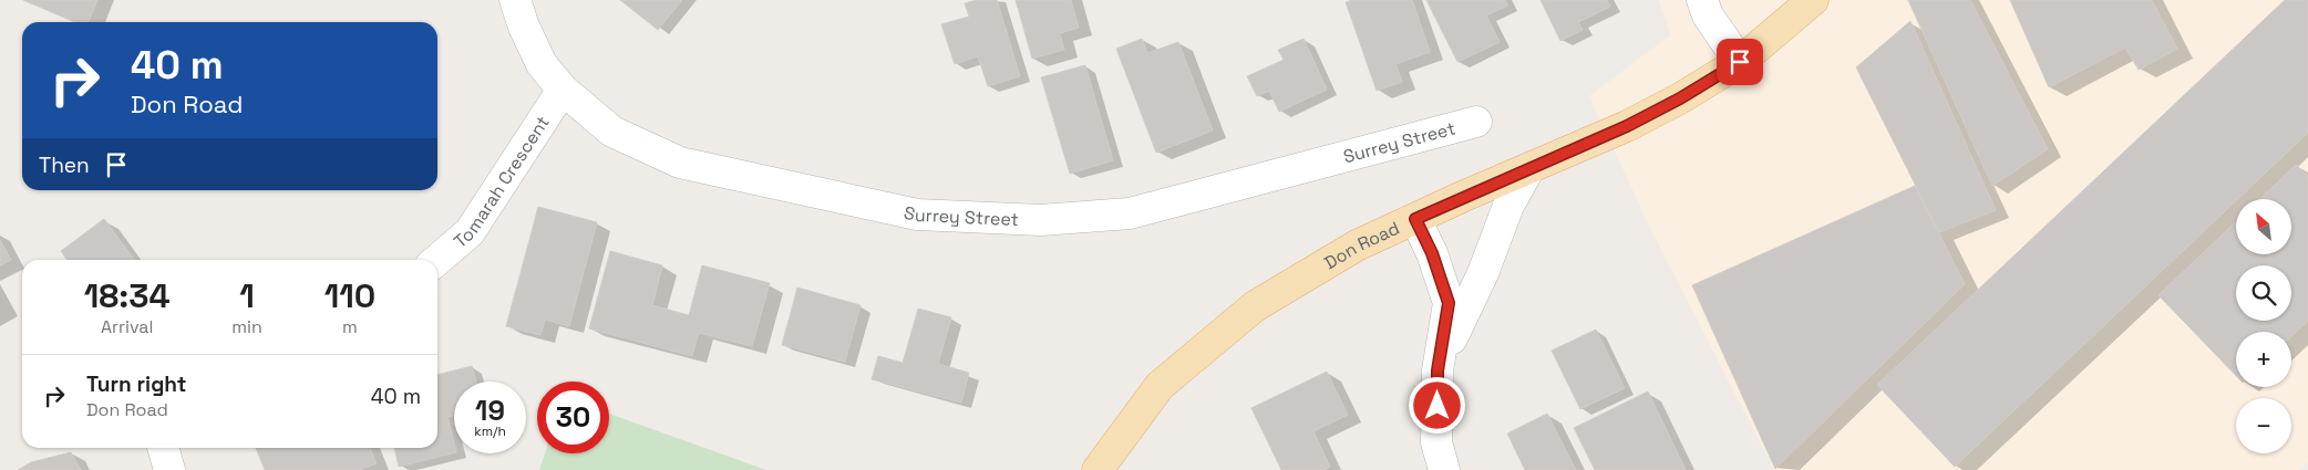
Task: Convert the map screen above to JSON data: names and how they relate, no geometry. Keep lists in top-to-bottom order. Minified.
{"streets":{"main road":["Don Road"],"street":["Surrey Street","Tomarah Crescent"]},"crossings":[["Surrey Street","Tomarah Crescent"]],"north":"top left","page":{"turn":["40 m","Don Road"],"then":"Then","map_buttons":["+","−"],"eta":["18:34","Arrival","1","min","110","m"],"list":[{"name":"Turn right","note":"Don Road","value":"40 m"}],"speed":"19 km/h","limit":"30"}}
